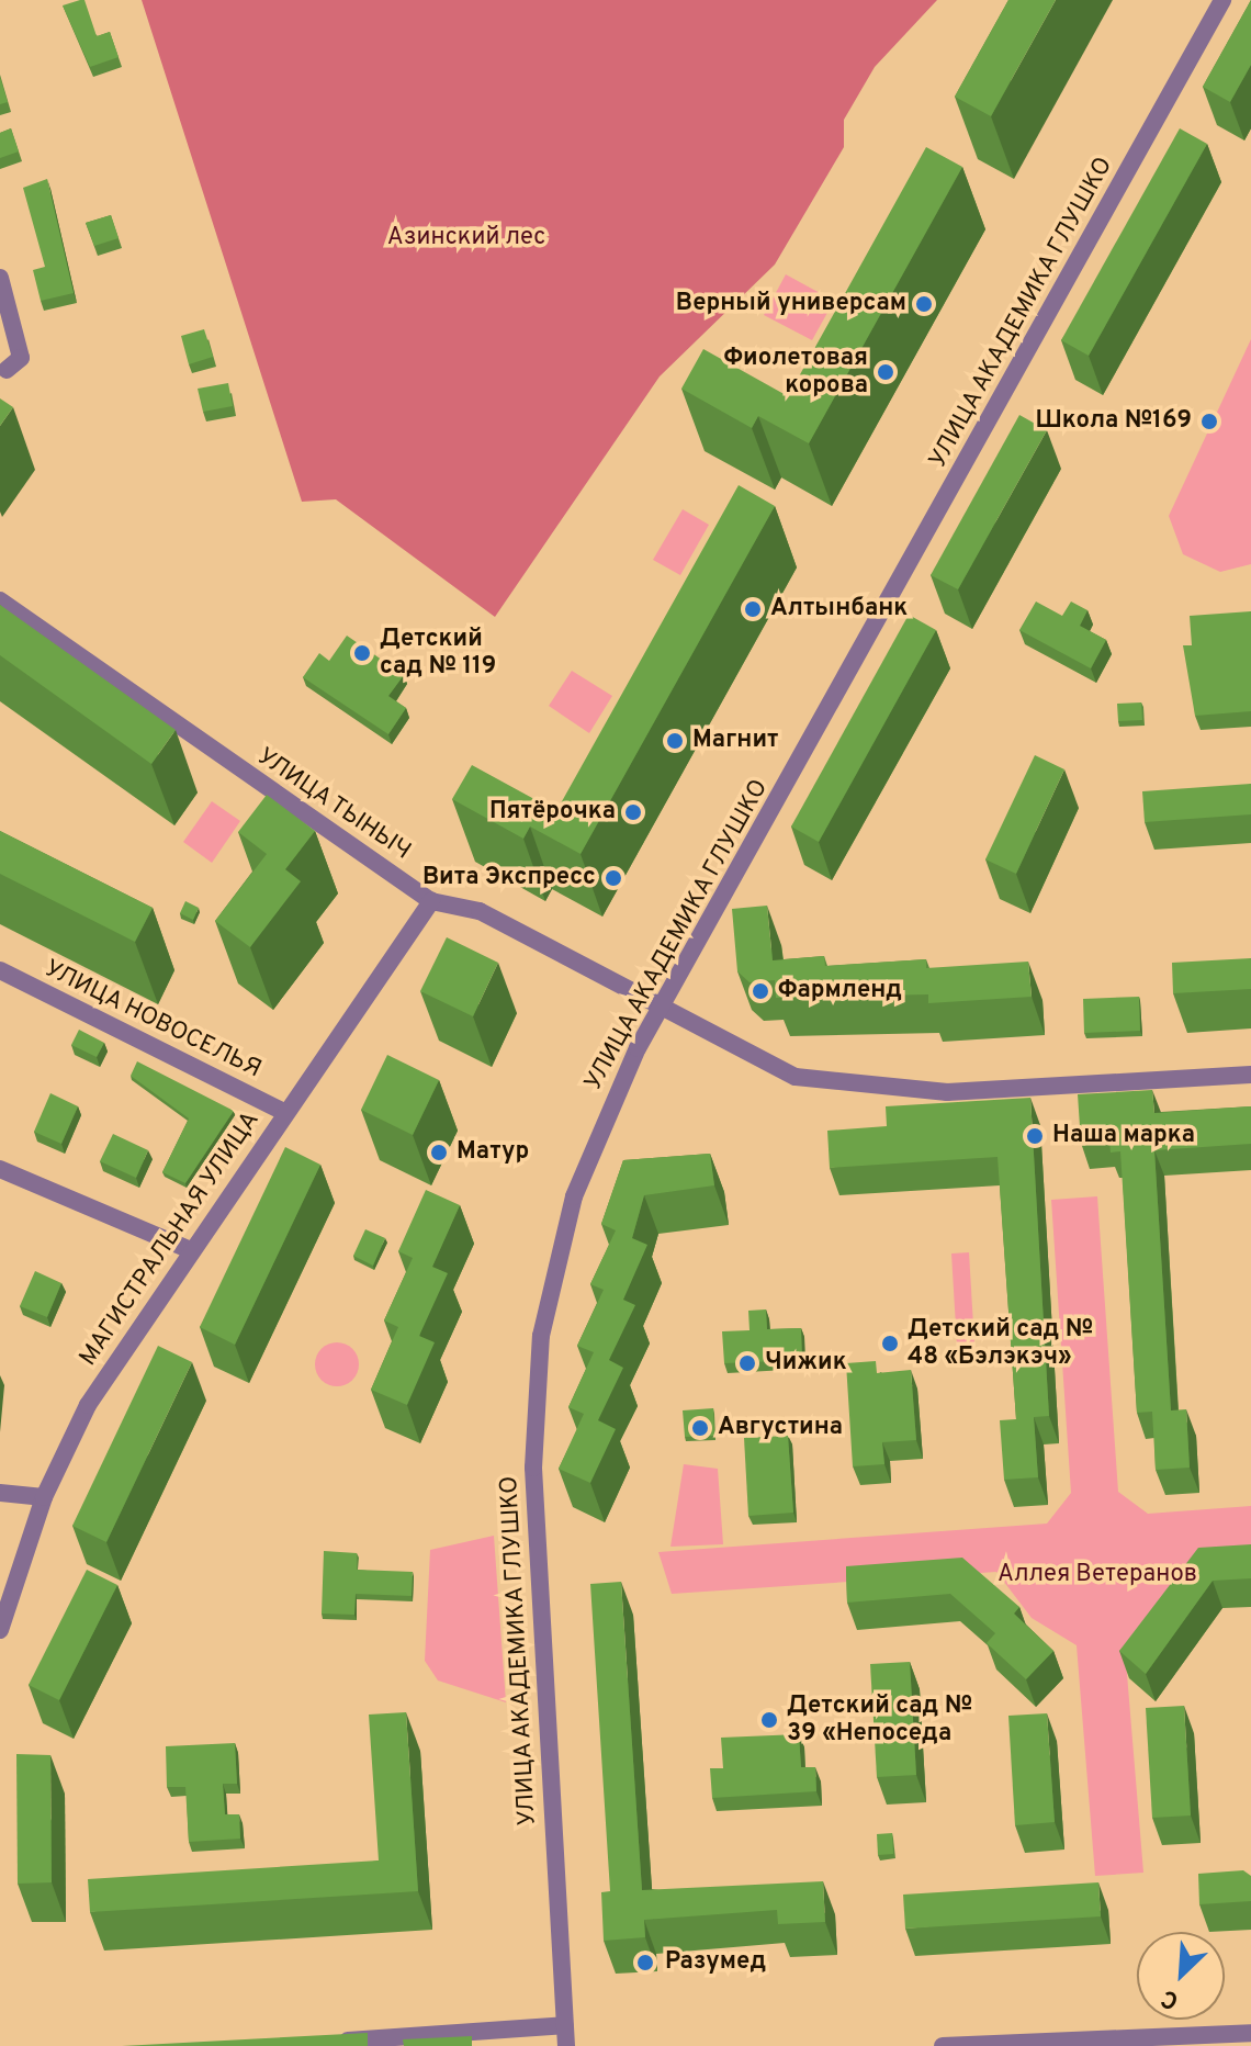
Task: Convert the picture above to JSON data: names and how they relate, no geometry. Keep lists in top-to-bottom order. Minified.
{"streets":{"street":["УЛИЦА АКАДЕМИКА ГЛУШКО","УЛИЦА ТЫНЫЧ","УЛИЦА НОВОСЕЛЬЯ","МАГИСТРАЛЬНАЯ УЛИЦА"]},"crossings":[["УЛИЦА АКАДЕМИКА ГЛУШКО","УЛИЦА ТЫНЫЧ"],["УЛИЦА ТЫНЫЧ","МАГИСТРАЛЬНАЯ УЛИЦА"],["УЛИЦА НОВОСЕЛЬЯ","МАГИСТРАЛЬНАЯ УЛИЦА"]],"parks":["Азинский лес","Аллея Ветеранов"],"places":["Верный универсам","Фиолетовая корова","Школа №169","Алтынбанк","Детский сад № 119","Магнит","Пятёрочка","Вита Экспресс","Фармленд","Наша марка","Матур","Детский сад № 48 «Бэлэкэч»","Чижик","Августина","Детский сад № 39 «Непоседа","Разумед"],"north":"bottom left"}
